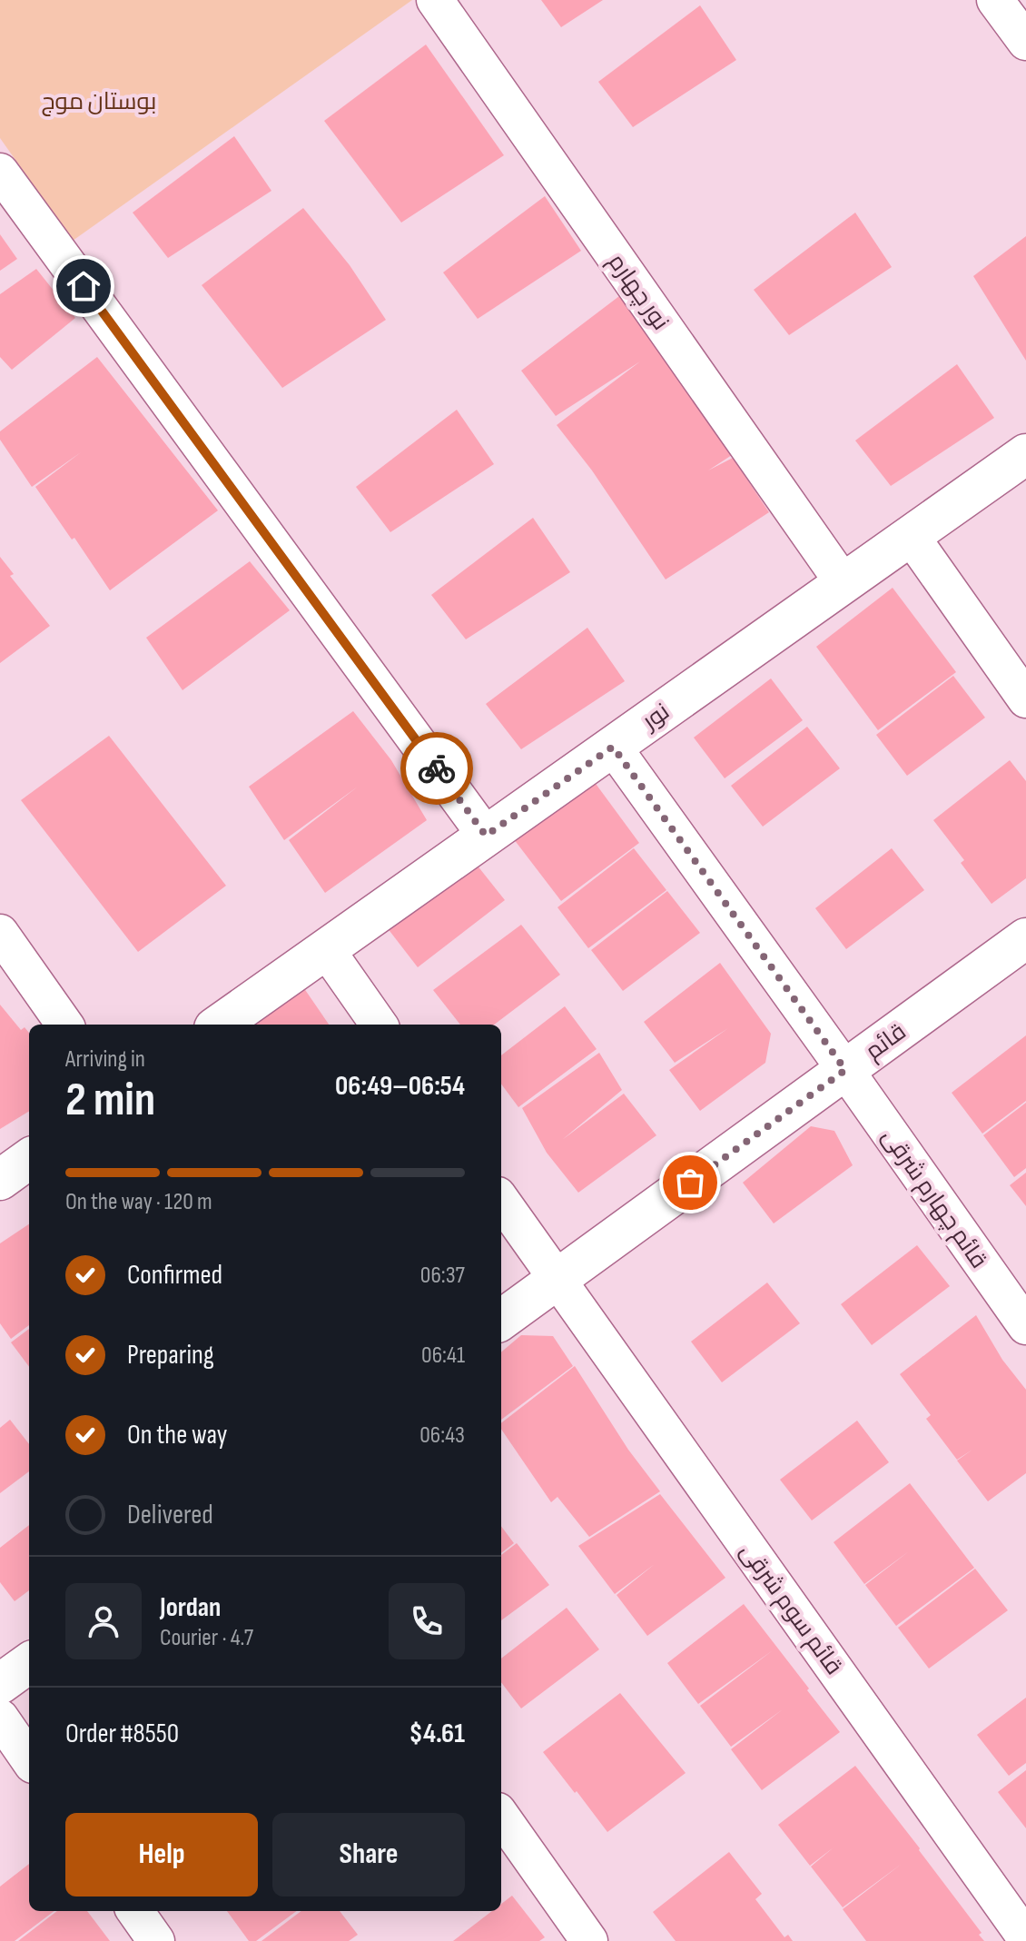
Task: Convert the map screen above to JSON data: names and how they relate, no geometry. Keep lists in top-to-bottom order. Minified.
{"streets":{"street":["نور چهارم","نور","قائم","قائم چهارم شرقی","قائم سوم شرقی"]},"crossings":[["نور چهارم","نور"],["نور","قائم چهارم شرقی"],["قائم","قائم چهارم شرقی"],["قائم","قائم سوم شرقی"]],"parks":["بوستان موج"],"page":{"heading":["2 min","Arriving in","06:49–06:54"],"panel":["Jordan","Courier · 4.7","Order #8550","$4.61"],"bar":"On the way · 120 m","list":[["Confirmed","06:37"],["Preparing","06:41"],["On the way","06:43"],"Delivered"],"buttons":["Help","Share"]}}
